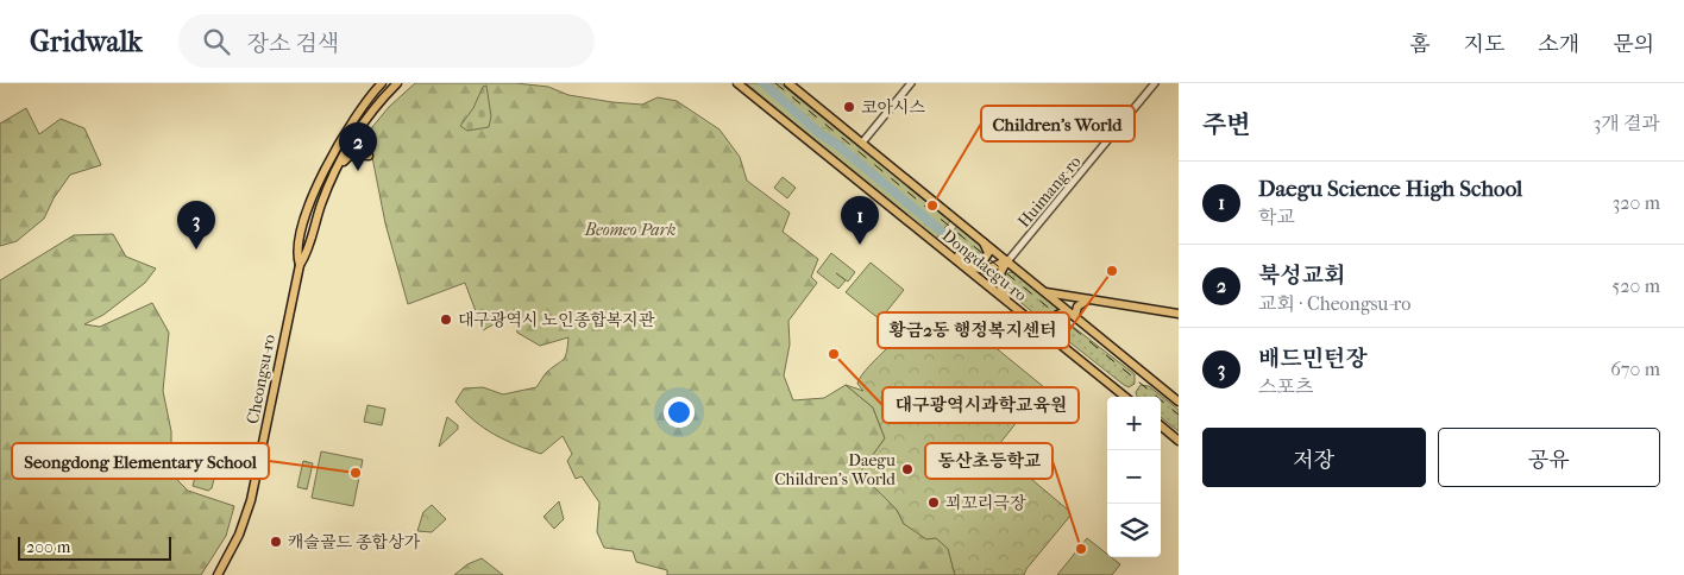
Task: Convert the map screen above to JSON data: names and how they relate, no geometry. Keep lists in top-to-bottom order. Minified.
{"streets":{"main road":["Dongdaegu-ro","Cheongsu-ro"],"street":["Huimang-ro"]},"crossings":[["Huimang-ro","Dongdaegu-ro"]],"parks":["Beomeo Park"],"places":["코아시스","Children's World","황금2동 행정복지센터","대구광역시 노인종합복지관","대구광역시과학교육원","Daegu Children's World","Seongdong Elementary School","꾀꼬리극장","캐슬골드 종합상가","동산초등학교"],"scale_bar":"200 m","page":{"header":"Gridwalk","search":"장소 검색","nav":["홈","지도","소개","문의"],"heading":["주변","3개 결과"],"pins":["2","1","3"],"list":[{"mark":"1","name":"Daegu Science High School","note":"학교","value":"320 m"},{"mark":"2","name":"북성교회","note":"교회 · Cheongsu-ro","value":"520 m"},{"mark":"3","name":"배드민턴장","note":"스포츠","value":"670 m"}],"map_buttons":["+","−"],"buttons":["저장","공유"],"scale":"200 m"}}
